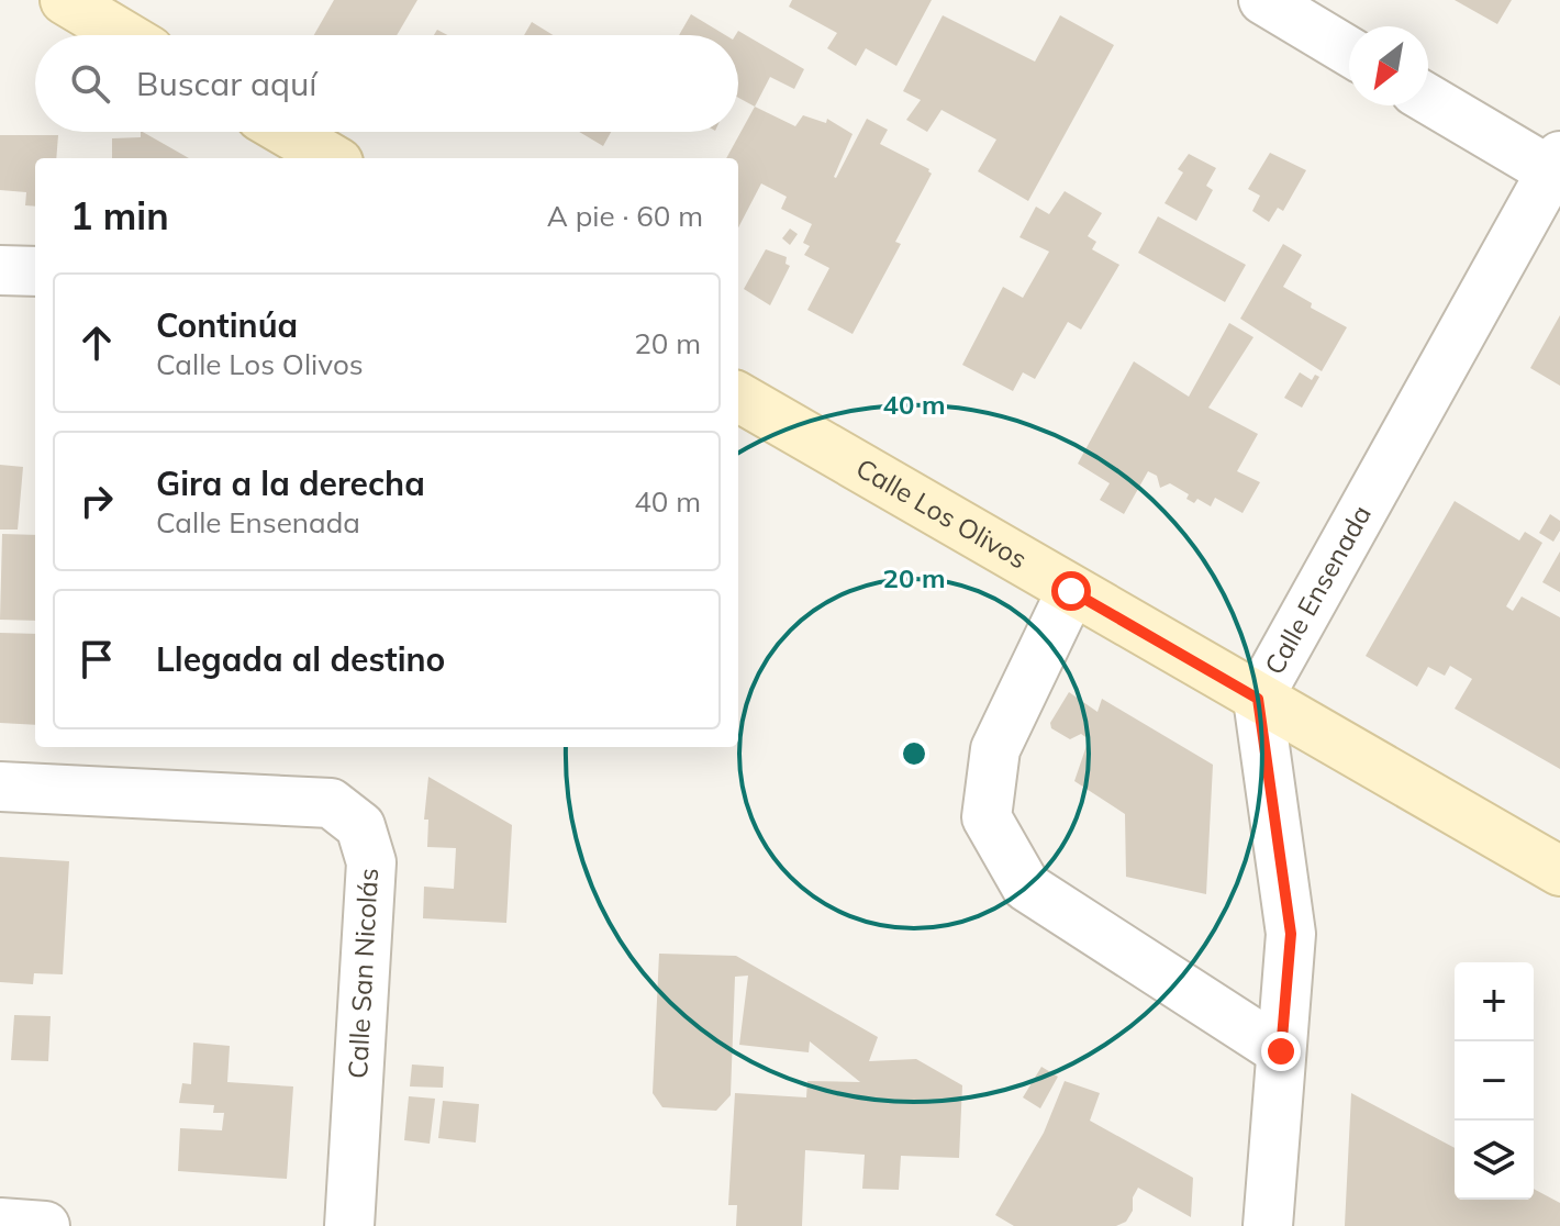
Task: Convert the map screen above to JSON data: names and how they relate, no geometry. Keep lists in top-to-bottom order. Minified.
{"streets":{"main road":["Calle Los Olivos"],"street":["Calle Ensenada","Calle San Nicolás"]},"crossings":[["Calle Los Olivos","Calle Ensenada"]],"north":"bottom left","page":{"search":"Buscar aquí","heading":["1 min","A pie · 60 m"],"list":[["Continúa","Calle Los Olivos","20 m"],["Gira a la derecha","Calle Ensenada","40 m"],"Llegada al destino"],"map_buttons":["+","−"]},"rings":["40 m","20 m"]}
